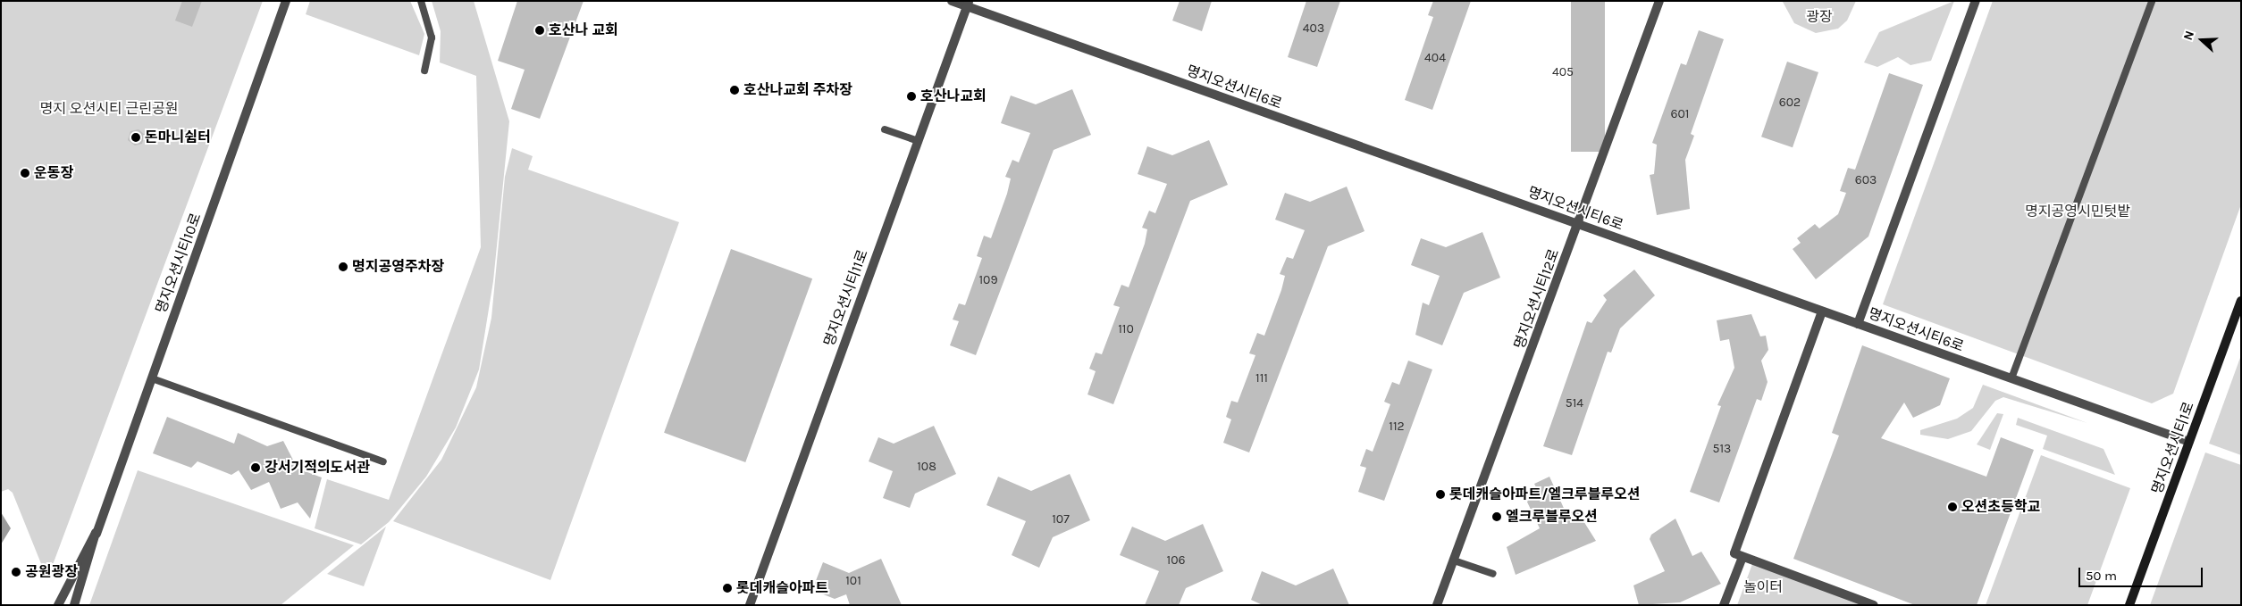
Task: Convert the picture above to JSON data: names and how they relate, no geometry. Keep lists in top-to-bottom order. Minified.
{"streets":{"main road":["명지오션시티1로"],"street":["명지오션시티6로","명지오션시티10로","명지오션시티11로","명지오션시티12로"]},"crossings":[["명지오션시티6로","명지오션시티11로"],["명지오션시티6로","명지오션시티12로"],["명지오션시티6로","명지오션시티1로"]],"parks":["광장","명지 오션시티 근린공원","명지공영시민텃밭","놀이터"],"places":["호산나 교회","호산나교회 주차장","호산나교회","돈마니쉼터","운동장","명지공영주차장","강서기적의도서관","롯데캐슬아파트/엘크루블루오션","오션초등학교","엘크루블루오션","공원광장","롯데캐슬아파트"],"house_numbers":["403","404","405","602","601","603","109","110","111","514","112","513","108","107","106","101"],"scale_bar":"50 m","north":"left"}
